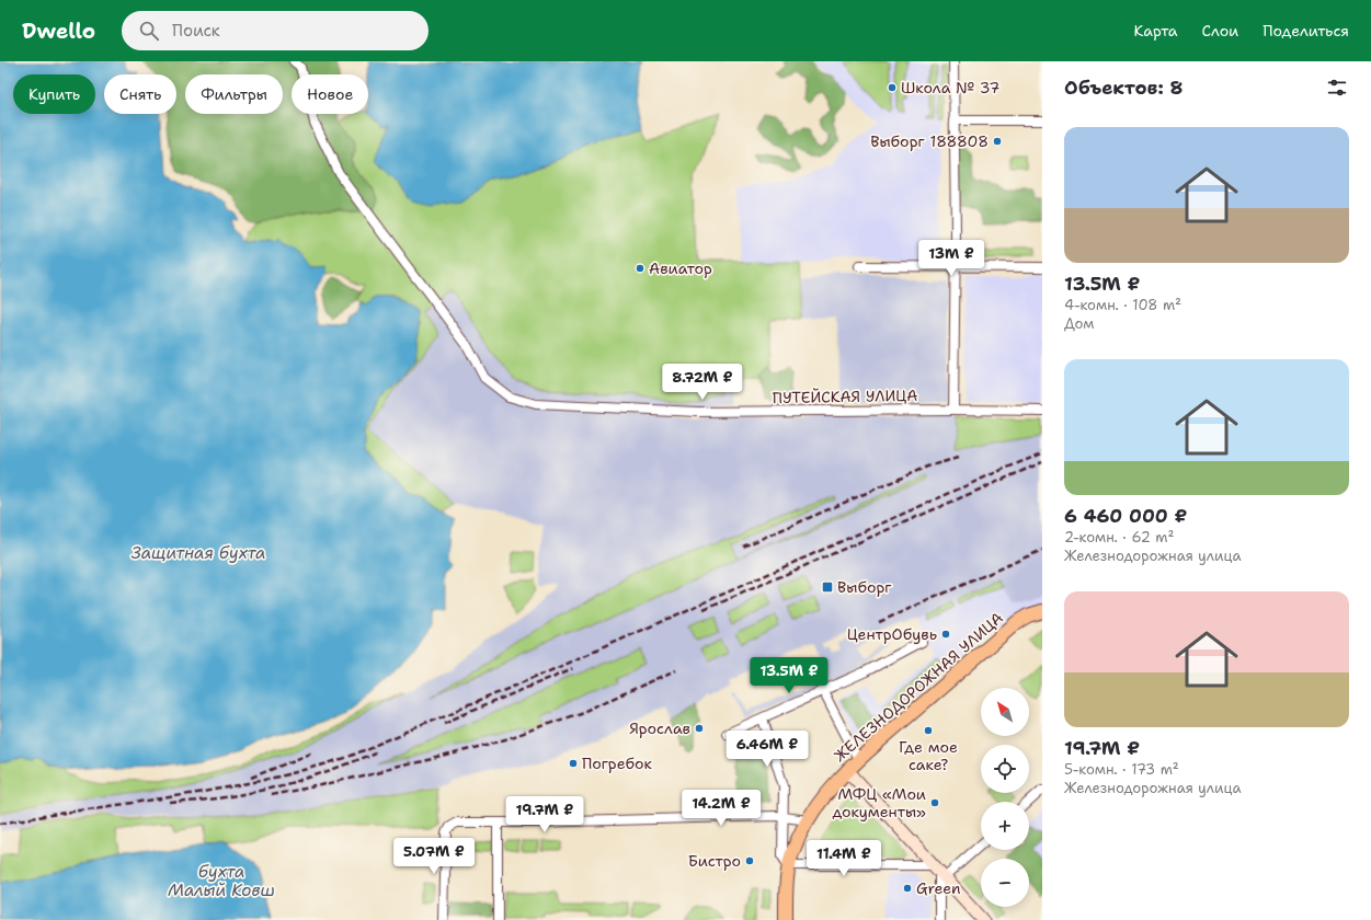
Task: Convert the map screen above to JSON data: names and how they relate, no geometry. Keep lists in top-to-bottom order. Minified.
{"streets":{"main road":["ЖЕЛЕЗНОДОРОЖНАЯ УЛИЦА"],"street":["ПУТЕЙСКАЯ УЛИЦА"]},"water":["Защитная бухта","бухта Малый Ковш"],"places":{"other":["Школа № 37","Выборг 188808","Авиатор","ЦентрОбувь","Ярослав","Где мое саке?","Погребок","МФЦ «Мои документы»","Бистро","Green"],"transit":["Выборг"]},"north":"top left","page":{"header":"Dwello","search":"Поиск","nav":["Карта","Слои","Поделиться"],"heading":"Объектов: 8","chip":["Купить","Снять","Фильтры","Новое"],"list":[{"name":"13.5M ₽","note":"4-комн. · 108 m² · Дом"},{"name":"6 460 000 ₽","note":"2-комн. · 62 m² · Железнодорожная улица"},{"name":"19.7M ₽","note":"5-комн. · 173 m² · Железнодорожная улица"}],"price":["13M ₽","8.72M ₽","13.5M ₽","6.46M ₽","14.2M ₽","19.7M ₽","5.07M ₽","11.4M ₽"],"map_buttons":["+","−"]}}
